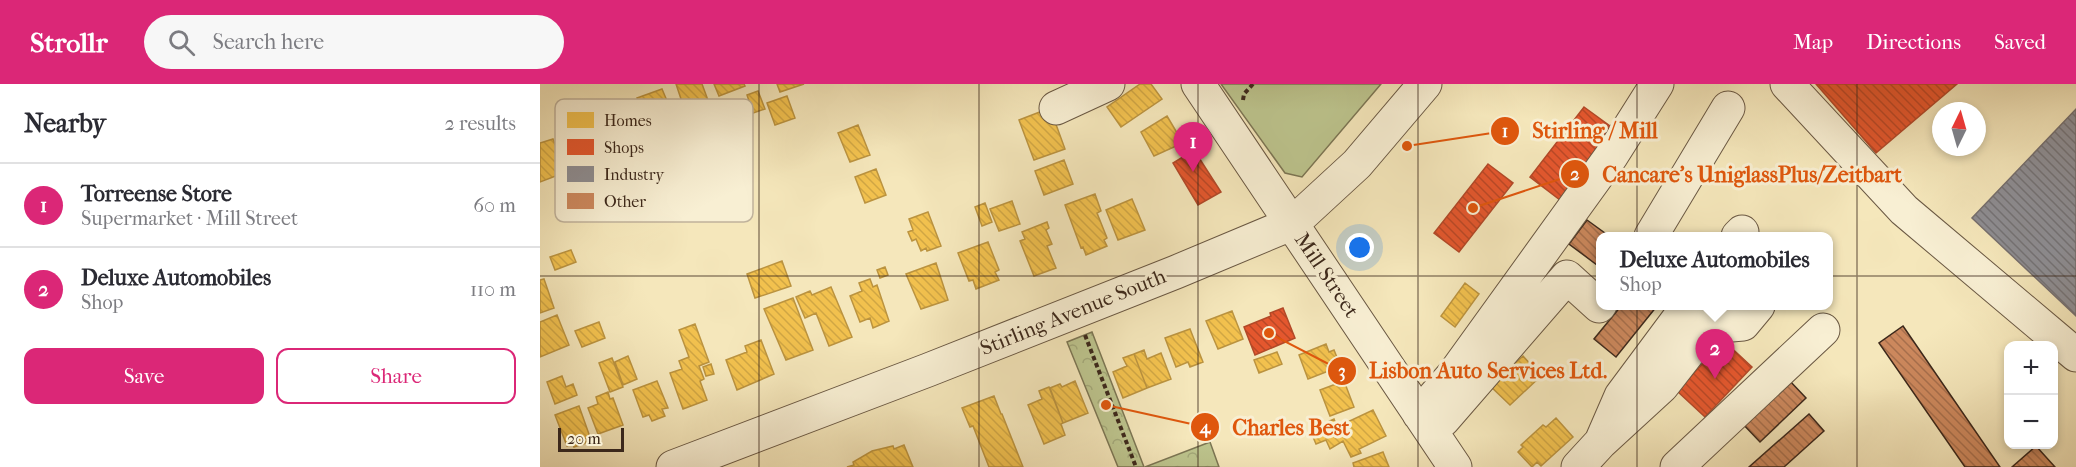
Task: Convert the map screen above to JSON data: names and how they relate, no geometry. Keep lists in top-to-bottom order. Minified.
{"streets":{"street":["Mill Street","Stirling Avenue South"]},"crossings":[["Mill Street","Stirling Avenue South"]],"places":["Stirling / Mill","Cancare's UniglassPlus/Zeitbart","Lisbon Auto Services Ltd.","Charles Best"],"legend":["Homes","Shops","Industry","Other"],"scale_bar":"20 m","north":"top","page":{"header":"Strollr","search":"Search here","nav":["Map","Directions","Saved"],"heading":["Nearby","2 results"],"pins":["1","2"],"list":[{"mark":"1","name":"Torreense Store","note":"Supermarket · Mill Street","value":"60 m"},{"mark":"2","name":"Deluxe Automobiles","note":"Shop","value":"110 m"}],"popup":["Deluxe Automobiles","Shop"],"buttons":["Save","Share"],"map_buttons":["+","−"],"scale":"20 m"}}
